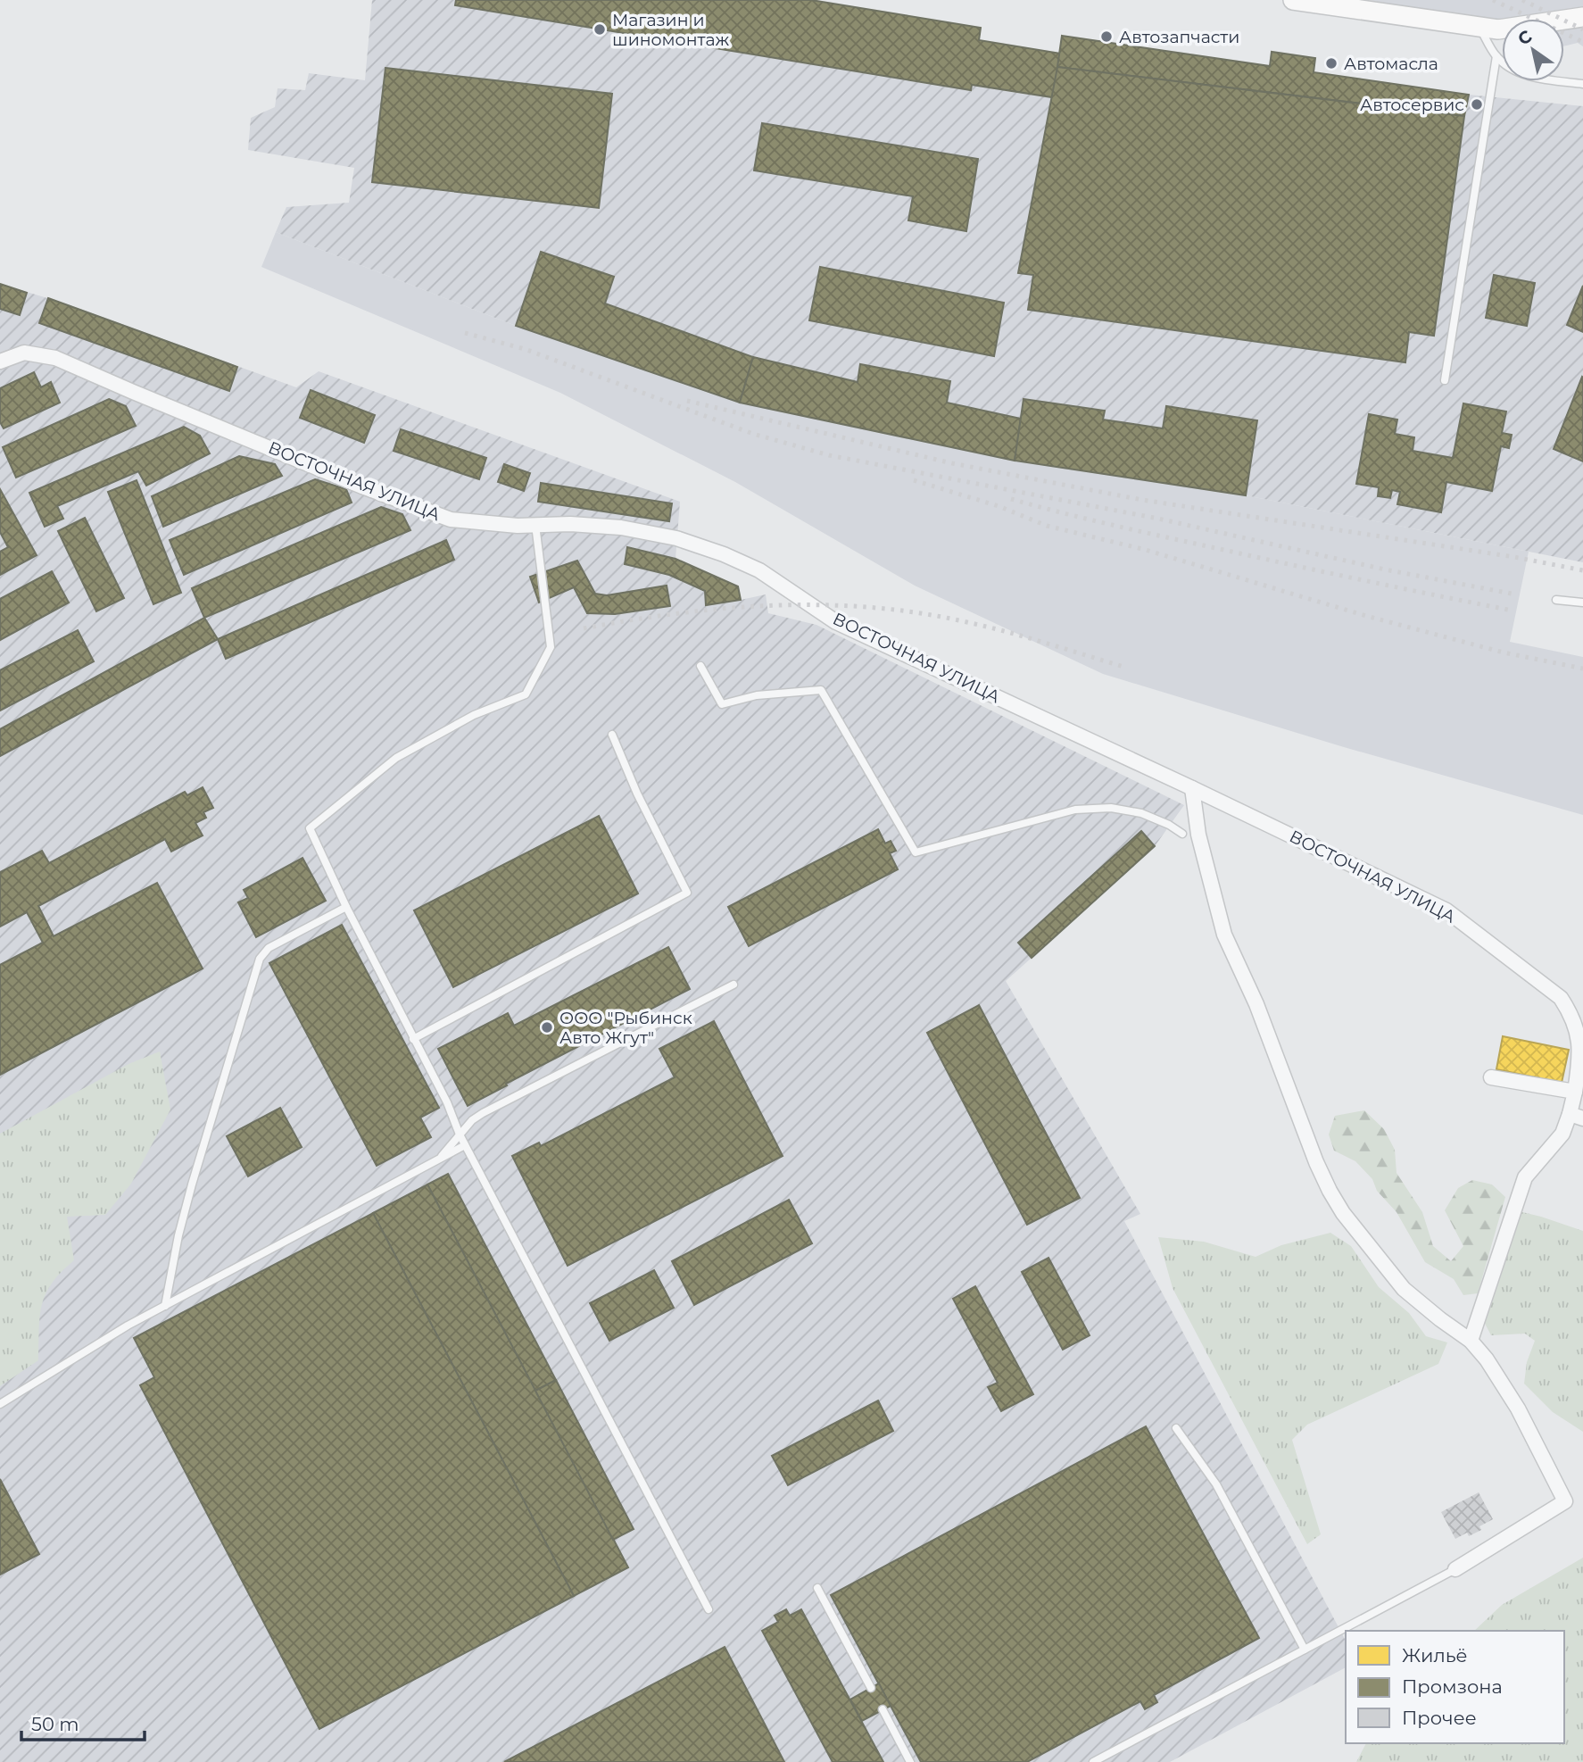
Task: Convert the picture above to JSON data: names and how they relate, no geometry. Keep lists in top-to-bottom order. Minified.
{"streets":{"street":["ВОСТОЧНАЯ УЛИЦА"]},"places":["Магазин и шиномонтаж","Автозапчасти","Автомасла","Автосервис","ООО \"Рыбинск Авто Жгут\""],"legend":["Жильё","Промзона","Прочее"],"scale_bar":"50 m","north":"top left"}
